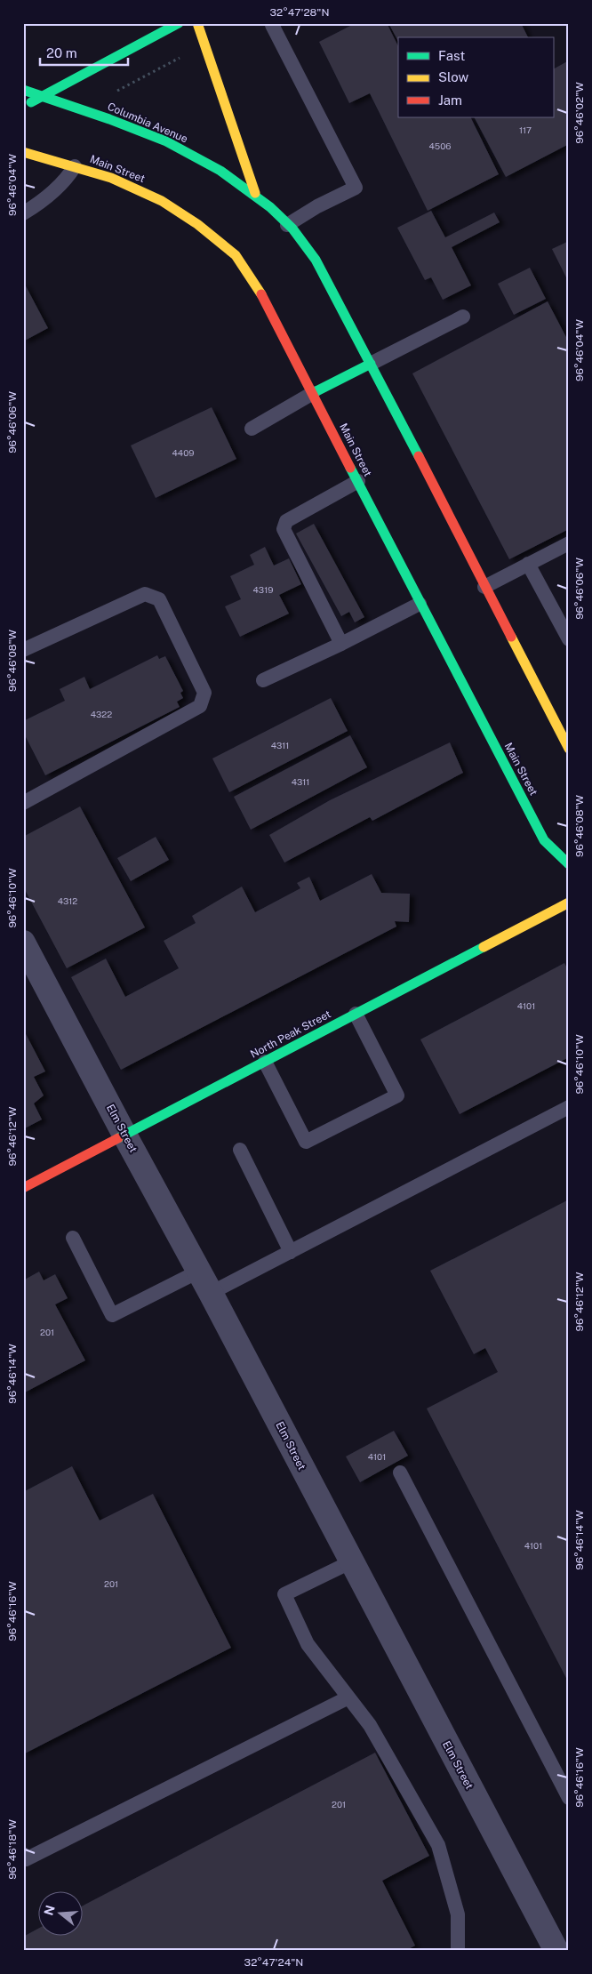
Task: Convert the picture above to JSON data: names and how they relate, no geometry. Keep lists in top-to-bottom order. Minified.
{"streets":{"main road":["Columbia Avenue","Main Street","North Peak Street"],"street":["Elm Street"]},"crossings":[["North Peak Street","Elm Street"]],"house_numbers":["117","4506","4409","4319","4322","4311","4311","4312","4101","201","4101","4101","201","201"],"legend":["Fast","Slow","Jam"],"scale_bar":"20 m","north":"left","coordinates":["32°47'28\"N","96°46'02\"W","96°46'04\"W","96°46'06\"W","96°46'08\"W","96°46'10\"W","96°46'12\"W","96°46'14\"W","96°46'16\"W","96°46'18\"W","32°47'24\"N"]}
